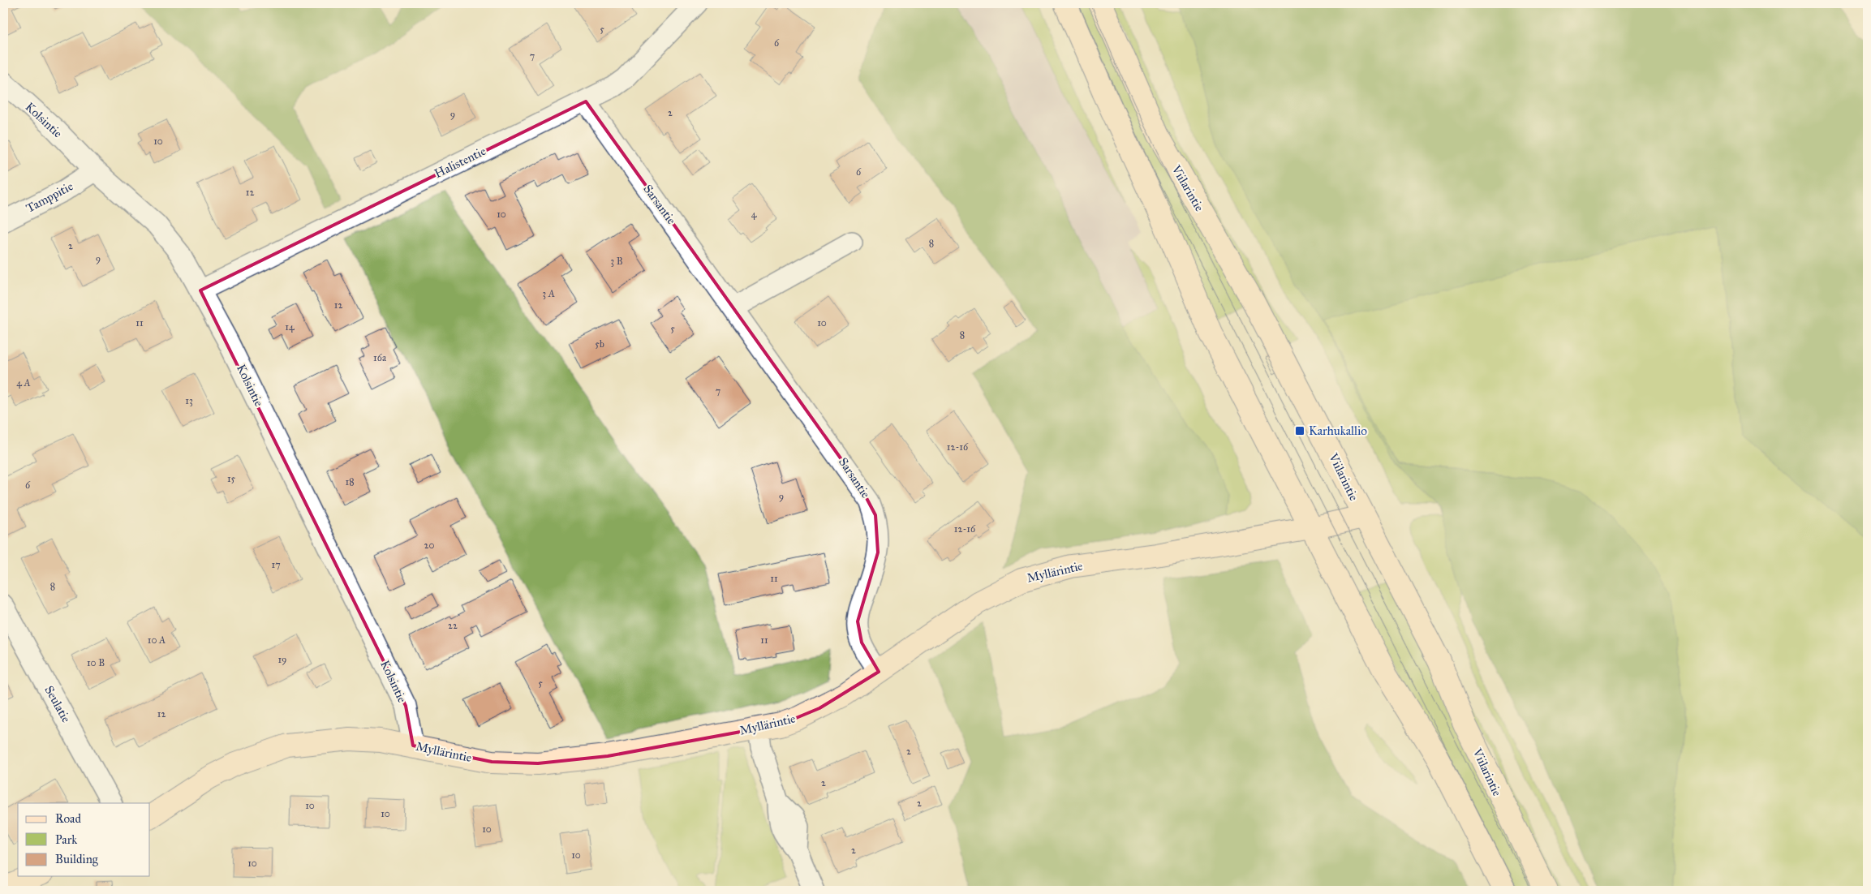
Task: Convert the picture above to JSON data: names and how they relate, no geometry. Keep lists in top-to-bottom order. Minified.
{"streets":{"main road":["Viilarintie","Myllärintie"],"street":["Kolsintie","Halistentie","Tamppitie","Sarsantie","Seulatie"]},"crossings":[["Kolsintie","Halistentie"],["Kolsintie","Tamppitie"],["Kolsintie","Myllärintie"],["Halistentie","Sarsantie"],["Viilarintie","Myllärintie"],["Sarsantie","Myllärintie"]],"places":{"transit":["Karhukallio"]},"house_numbers":["5","6","7","2","9","10","6","12","10","4","8","2","9","3 B","3 A","12","11","10","14","5","8","5b","16a","4 A","7","13","12-16","15","18","6","9","12-16","20","17","11","8","22","10 A","11","19","10 B","5","12","2","2","2","10","10","10","2","10","10"],"legend":["Road","Park","Building"]}
